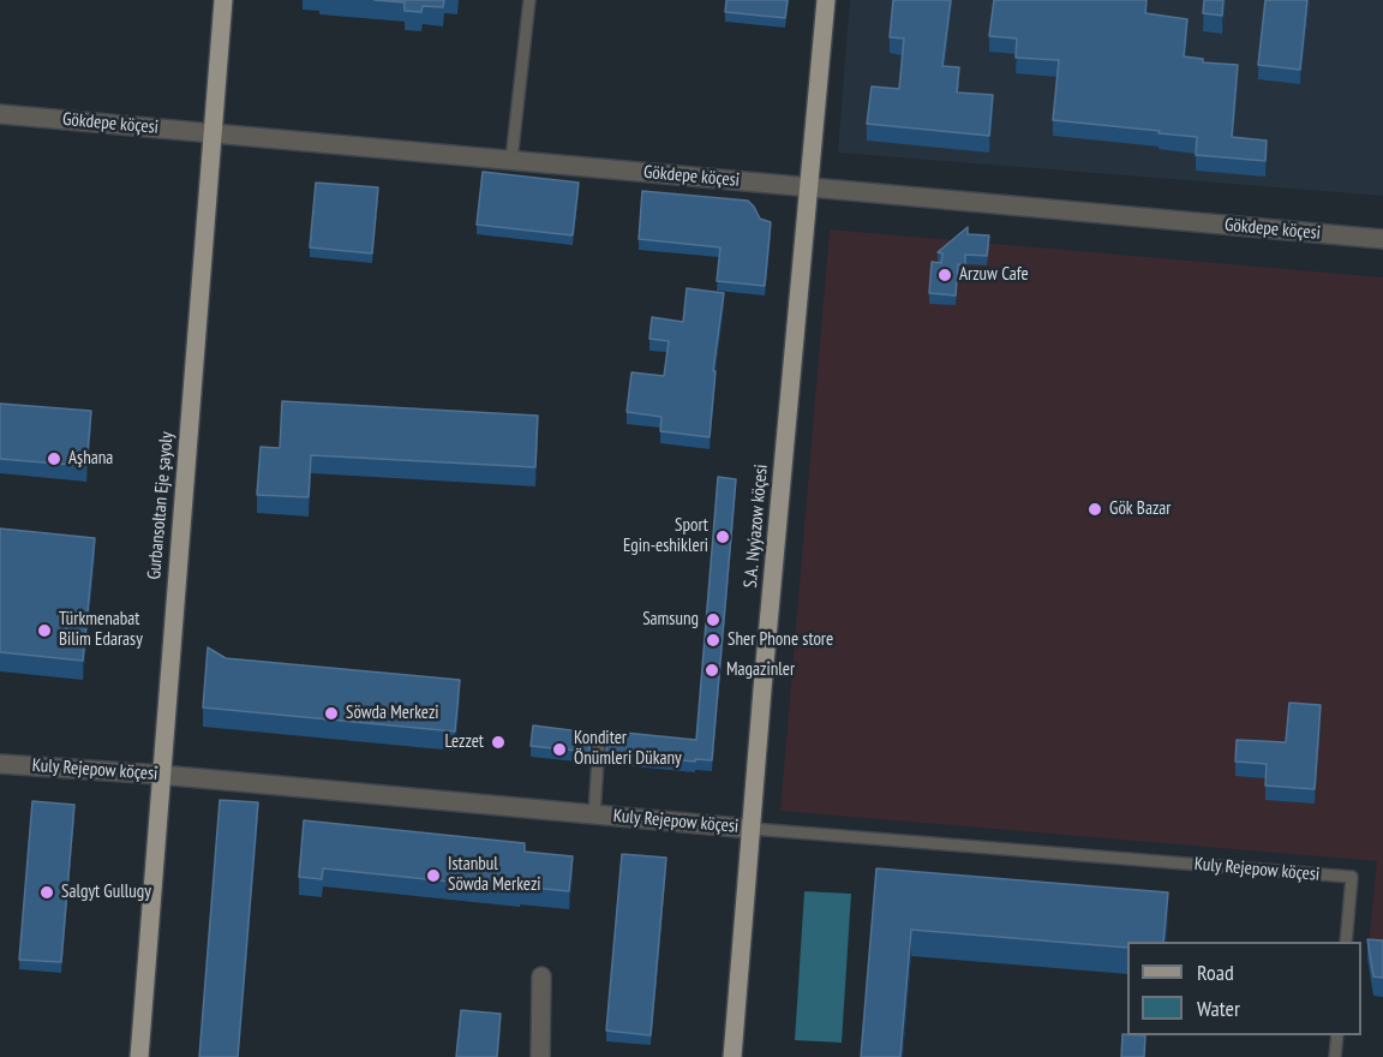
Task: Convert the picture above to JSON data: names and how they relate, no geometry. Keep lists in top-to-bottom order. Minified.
{"streets":{"main road":["Gurbansoltan Eje şayoly","S.A. Nyýazow köçesi"],"street":["Gökdepe köçesi","Kuly Rejepow köçesi"]},"crossings":[["Gökdepe köçesi","Gurbansoltan Eje şayoly"],["Gökdepe köçesi","S.A. Nyýazow köçesi"],["Gurbansoltan Eje şayoly","Kuly Rejepow köçesi"],["S.A. Nyýazow köçesi","Kuly Rejepow köçesi"]],"places":["Arzuw Cafe","Aşhana","Gök Bazar","Sport Egin-eshikleri","Samsung","Türkmenabat Bilim Edarasy","Sher Phone store","Magazinler","Söwda Merkezi","Lezzet","Konditer Önümleri Dükany","Istanbul Söwda Merkezi","Salgyt Gullugy"],"legend":["Road","Water"]}
